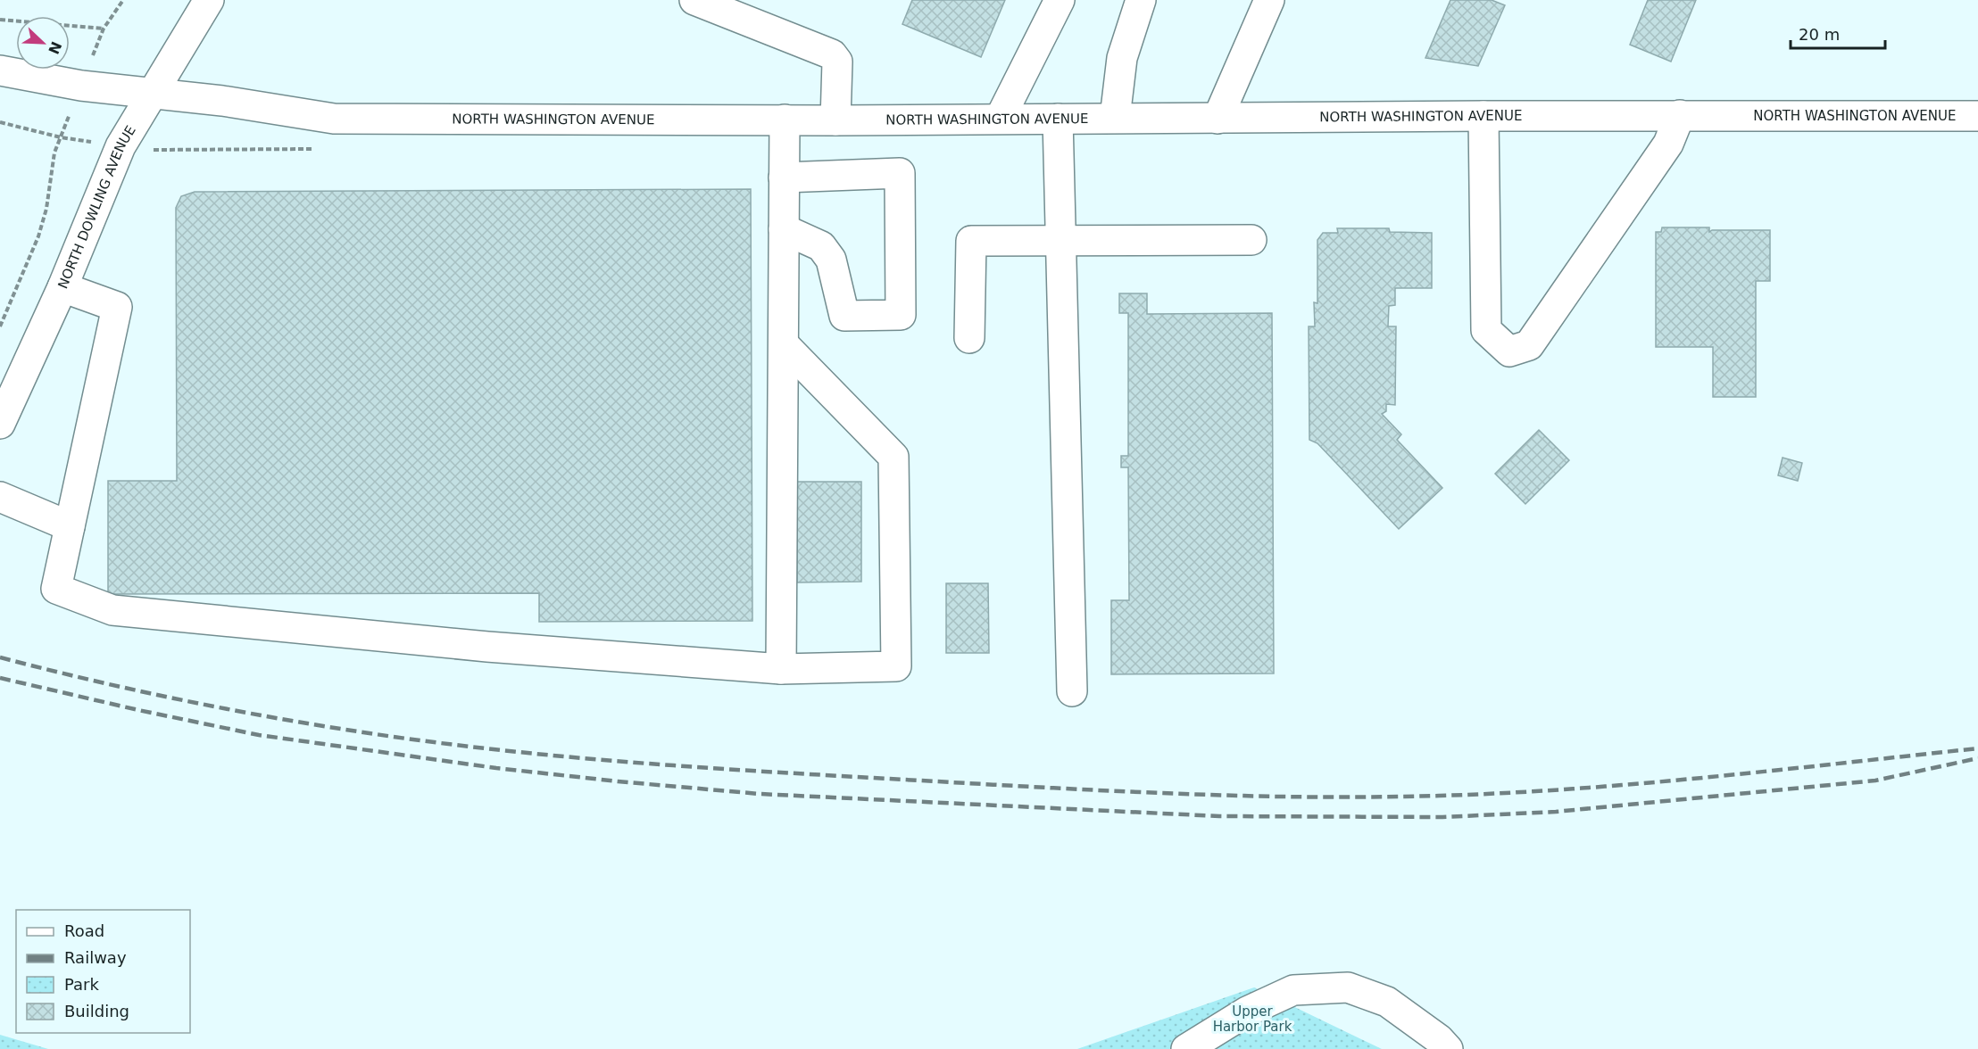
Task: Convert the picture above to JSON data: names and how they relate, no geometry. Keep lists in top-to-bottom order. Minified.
{"streets":{"street":["NORTH WASHINGTON AVENUE","NORTH DOWLING AVENUE"]},"crossings":[["NORTH WASHINGTON AVENUE","NORTH DOWLING AVENUE"]],"parks":["Upper Harbor Park"],"legend":["Road","Railway","Park","Building"],"scale_bar":"20 m","north":"bottom right"}
